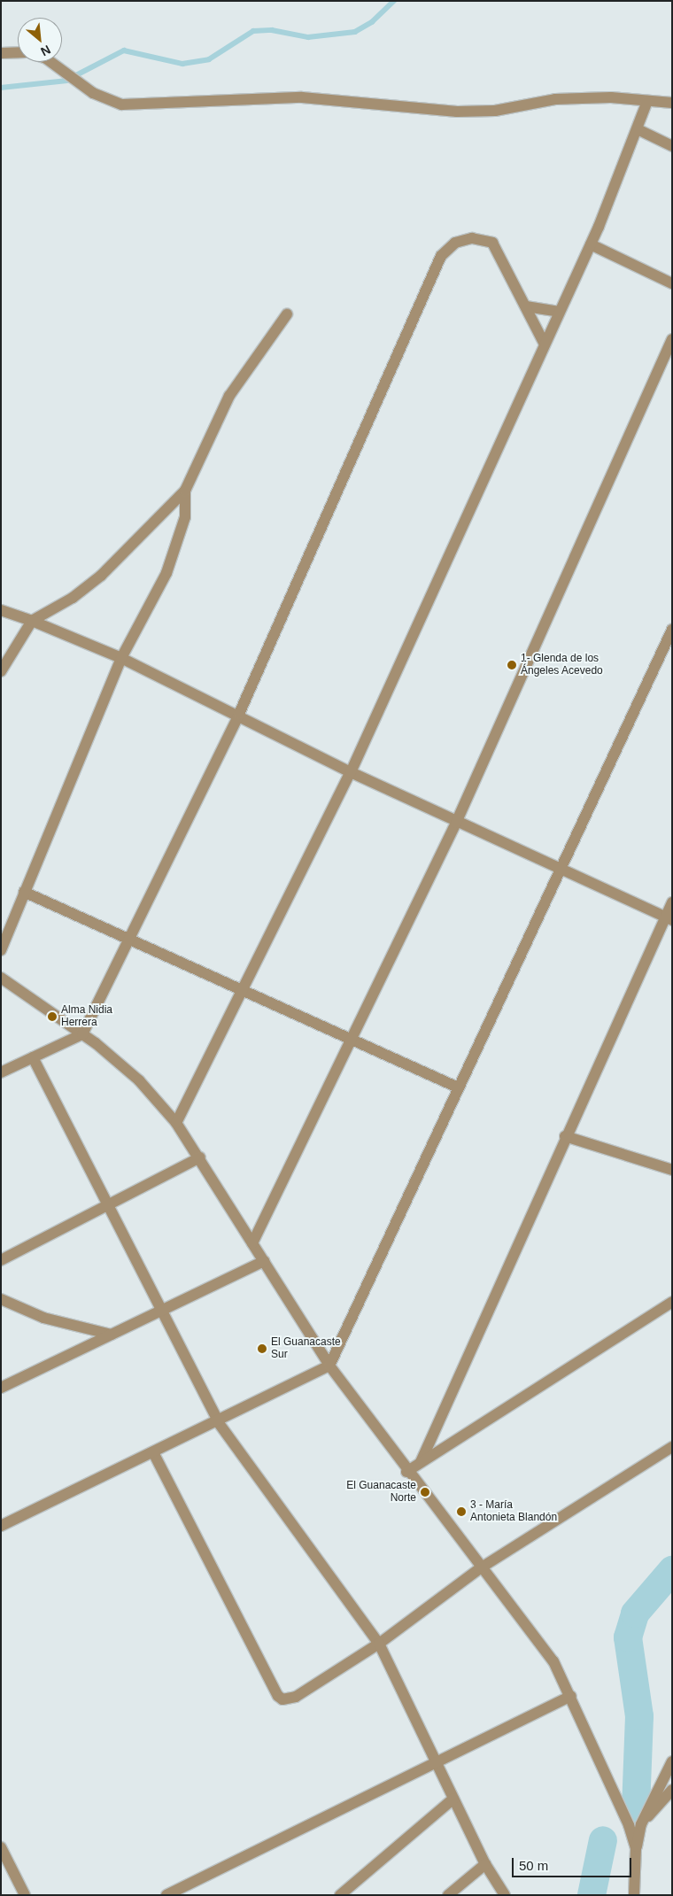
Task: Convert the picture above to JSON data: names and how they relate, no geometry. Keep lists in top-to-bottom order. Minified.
{"places":["1- Glenda de los Ángeles Acevedo","Alma Nidia Herrera","El Guanacaste Sur","El Guanacaste Norte","3 - María Antonieta Blandón"],"scale_bar":"50 m","north":"bottom right"}
